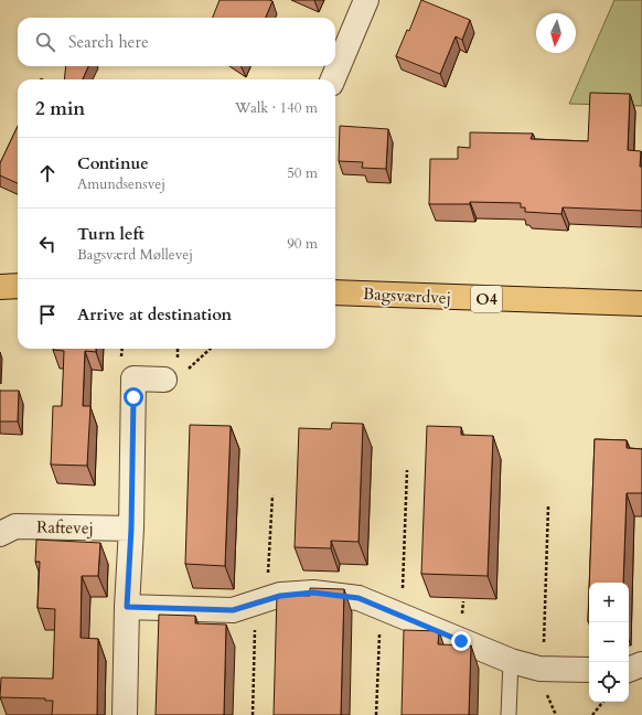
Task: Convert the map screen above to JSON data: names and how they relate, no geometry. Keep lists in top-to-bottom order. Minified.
{"streets":{"main road":["Bagsværdvej","O4"],"street":["Raftevej"]},"north":"bottom","page":{"search":"Search here","heading":["2 min","Walk · 140 m"],"list":[["Continue","Amundsensvej","50 m"],["Turn left","Bagsværd Møllevej","90 m"],"Arrive at destination"],"map_buttons":["+","−"]}}
